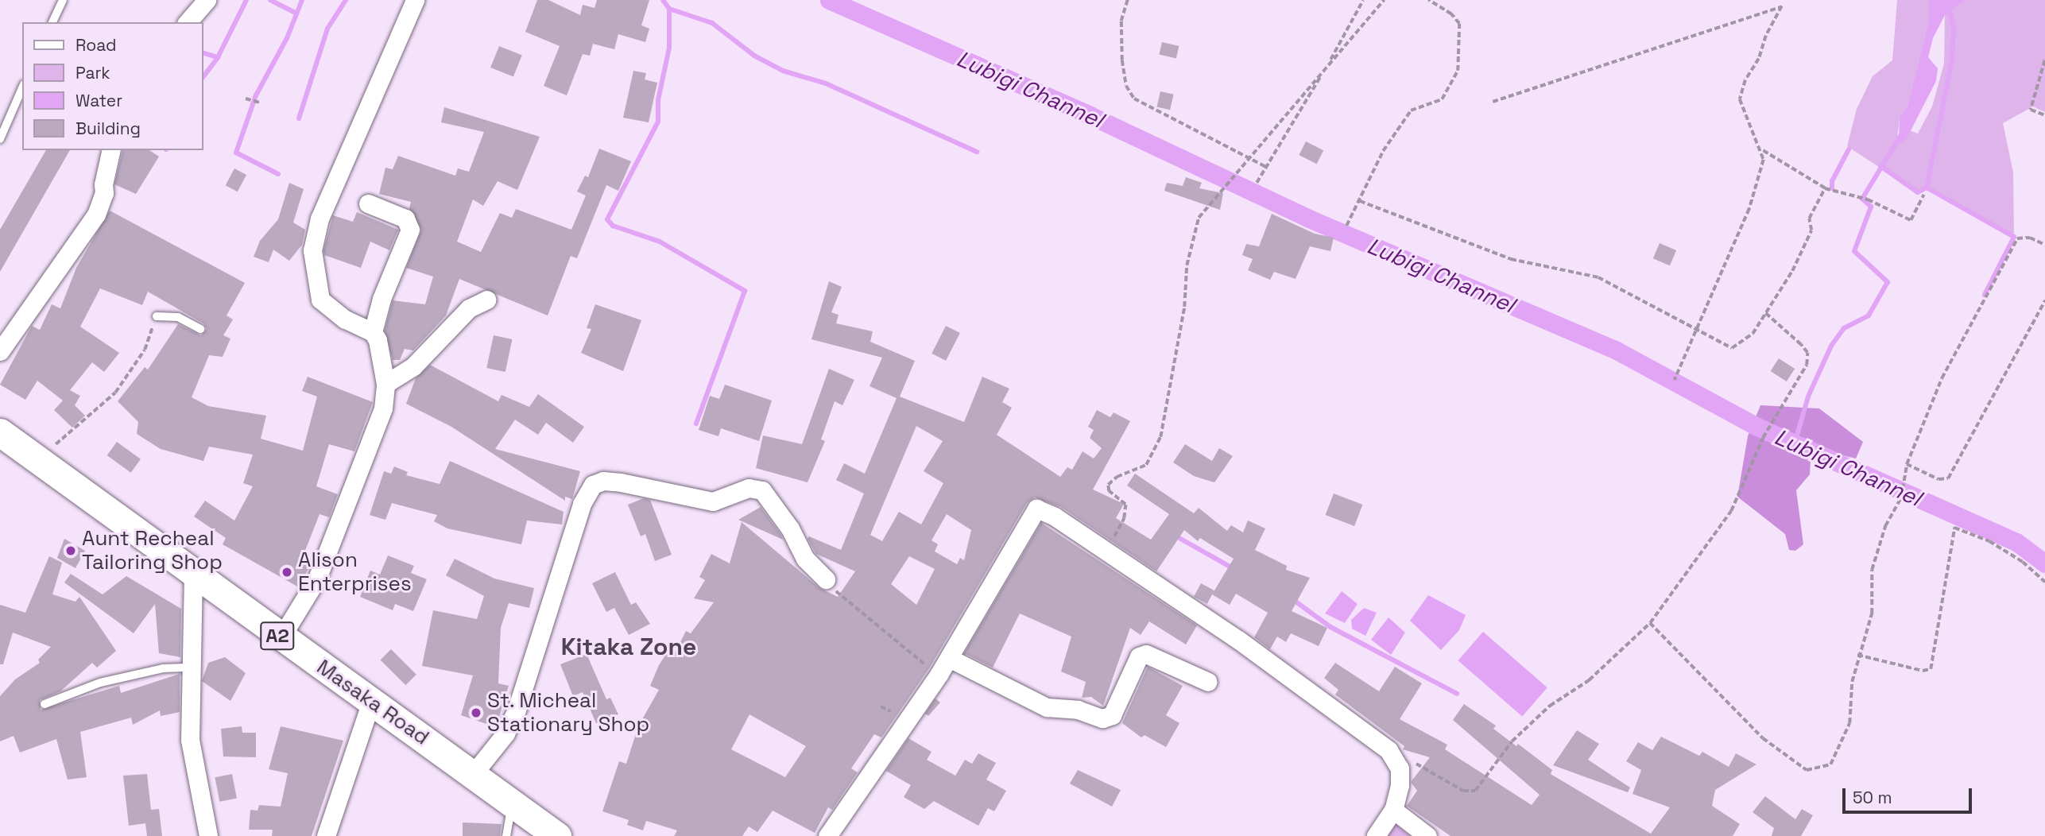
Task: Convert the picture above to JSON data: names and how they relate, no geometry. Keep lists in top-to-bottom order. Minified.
{"streets":{"main road":["A2","Masaka Road"]},"districts":["Kitaka Zone"],"water":["Lubigi Channel"],"places":["Aunt Recheal Tailoring Shop","Alison Enterprises","St. Micheal Stationary Shop"],"legend":["Road","Park","Water","Building"],"scale_bar":"50 m"}
